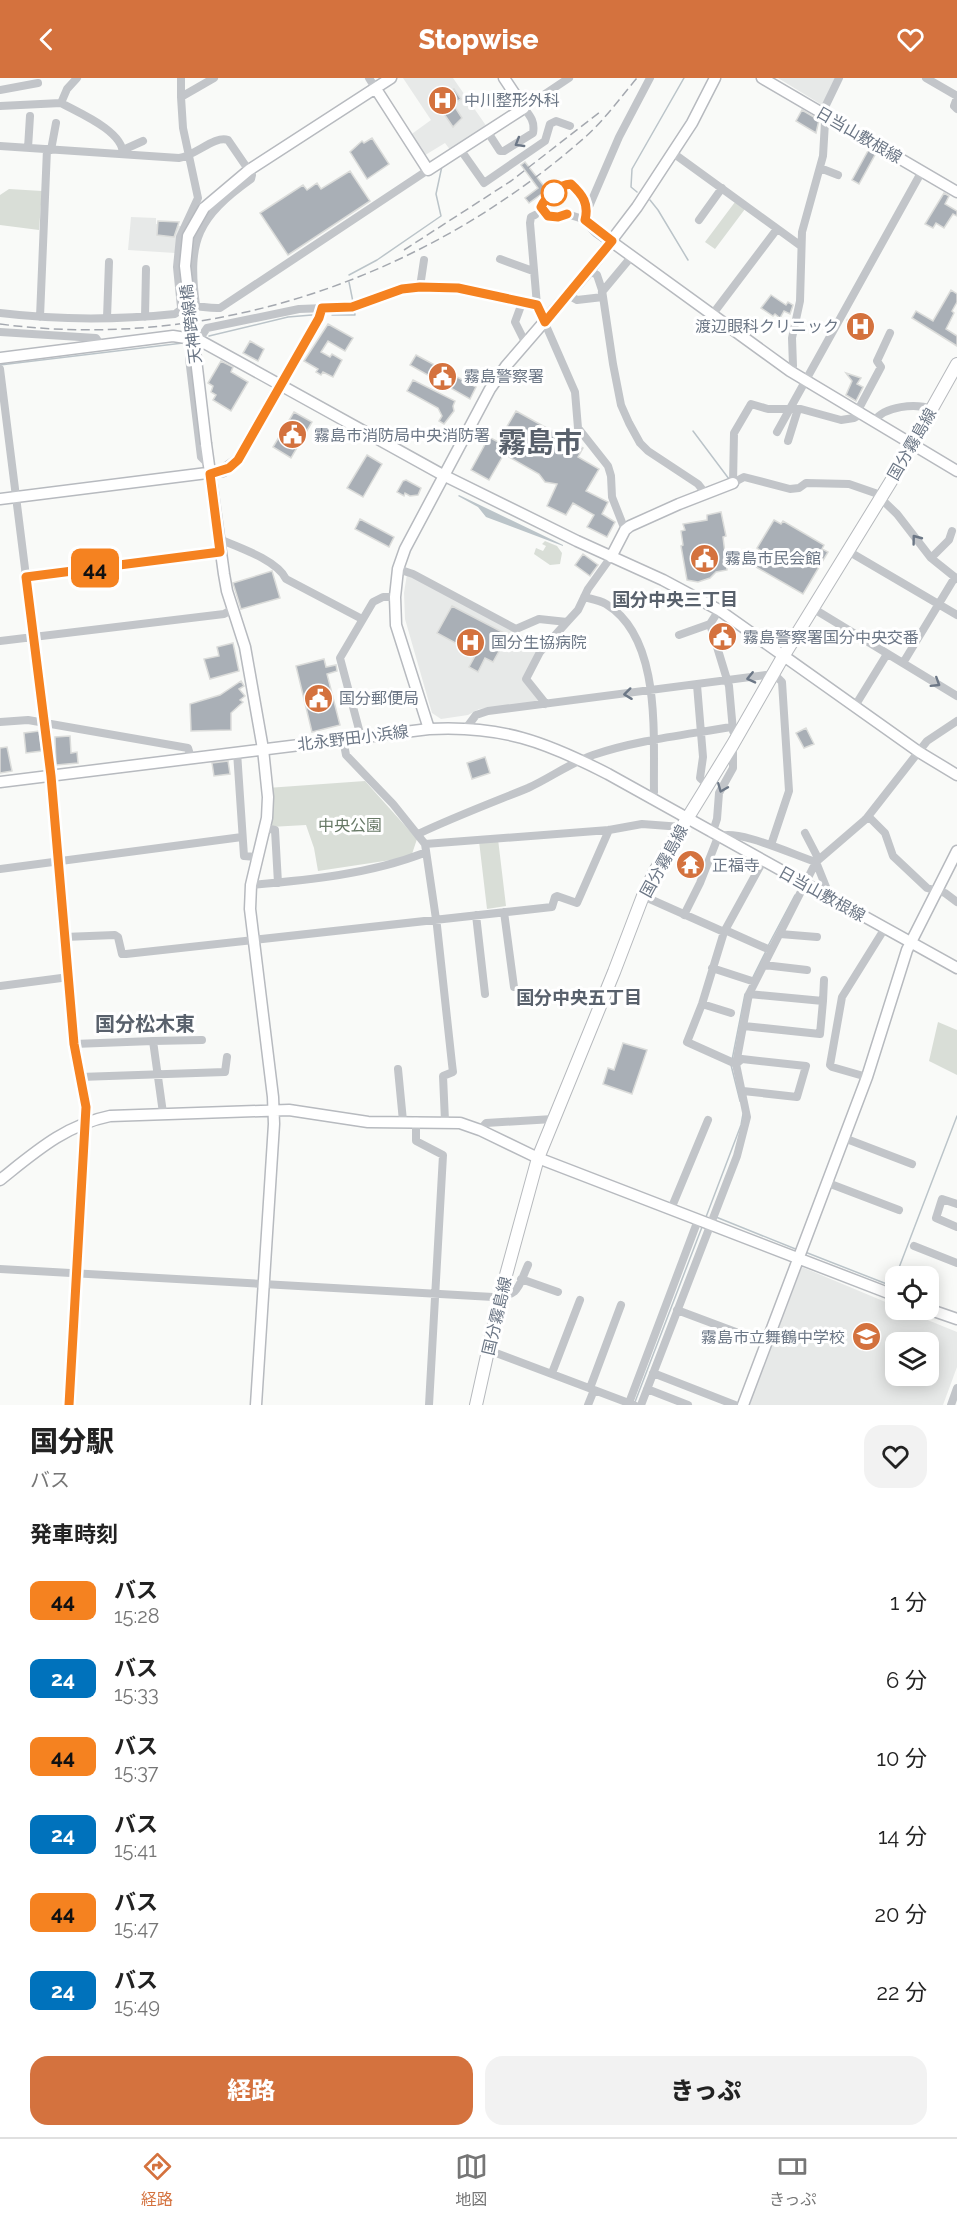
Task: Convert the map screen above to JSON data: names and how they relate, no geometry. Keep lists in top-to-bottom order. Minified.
{"streets":{"main road":["国分霧島線"],"street":["日当山敷根線","天神跨線橋","北永野田小浜線"]},"crossings":[["日当山敷根線","国分霧島線"],["日当山敷根線","北永野田小浜線"],["天神跨線橋","北永野田小浜線"],["国分霧島線","北永野田小浜線"]],"districts":["霧島市","国分中央三丁目","国分中央五丁目","国分松木東"],"parks":["中央公園"],"places":{"hospital":["中川整形外科","渡辺眼科クリニック","国分生協病院"],"public building":["霧島警察署","霧島市消防局中央消防署","霧島市民会館","霧島警察署国分中央交番","国分郵便局"],"temple":["正福寺"],"school or university":["霧島市立舞鶴中学校"]},"lines":["bus line 44"],"page":{"header":"Stopwise","on_map":"44","heading":[["国分駅","バス"],"発車時刻"],"list":[{"mark":"44","name":"バス","note":"15:28","value":"1 分"},{"mark":"24","name":"バス","note":"15:33","value":"6 分"},{"mark":"44","name":"バス","note":"15:37","value":"10 分"},{"mark":"24","name":"バス","note":"15:41","value":"14 分"},{"mark":"44","name":"バス","note":"15:47","value":"20 分"},{"mark":"24","name":"バス","note":"15:49","value":"22 分"}],"buttons":["経路","きっぷ"],"tabs":["経路","地図","きっぷ"]}}
